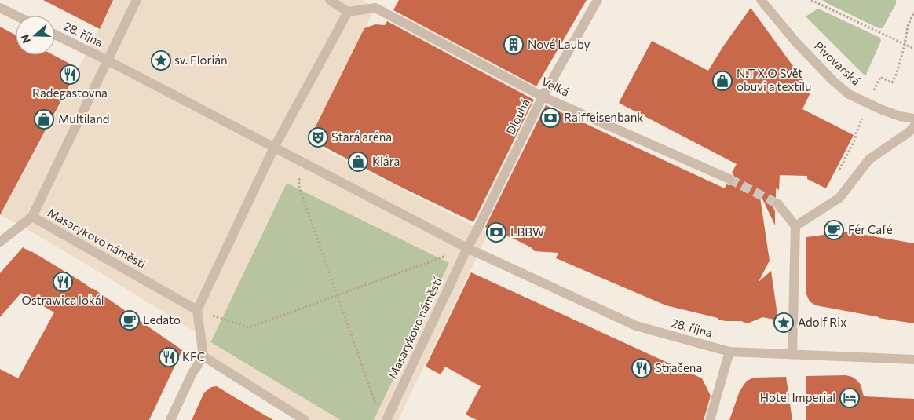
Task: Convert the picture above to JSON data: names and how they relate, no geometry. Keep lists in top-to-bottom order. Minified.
{"streets":{"street":["28. října","Pivovarská","Velká","Dlouhá","Masarykovo náměstí"]},"crossings":[["28. října","Dlouhá"],["28. října","Masarykovo náměstí"],["Velká","Dlouhá"],["Dlouhá","Masarykovo náměstí"]],"places":{"building":["Nové Lauby"],"place":["sv. Florián","Adolf Rix"],"restaurant":["Radegastovna","Ostrawica lokál","KFC","Stračena"],"shop":["N.T X.O Svět obuvi a textilu","Multiland","Klára"],"bank":["Raiffeisenbank","LBBW"],"theatre":["Stará aréna"],"cafe":["Fér Café","Ledato"],"hotel":["Hotel Imperial"]},"north":"left"}
